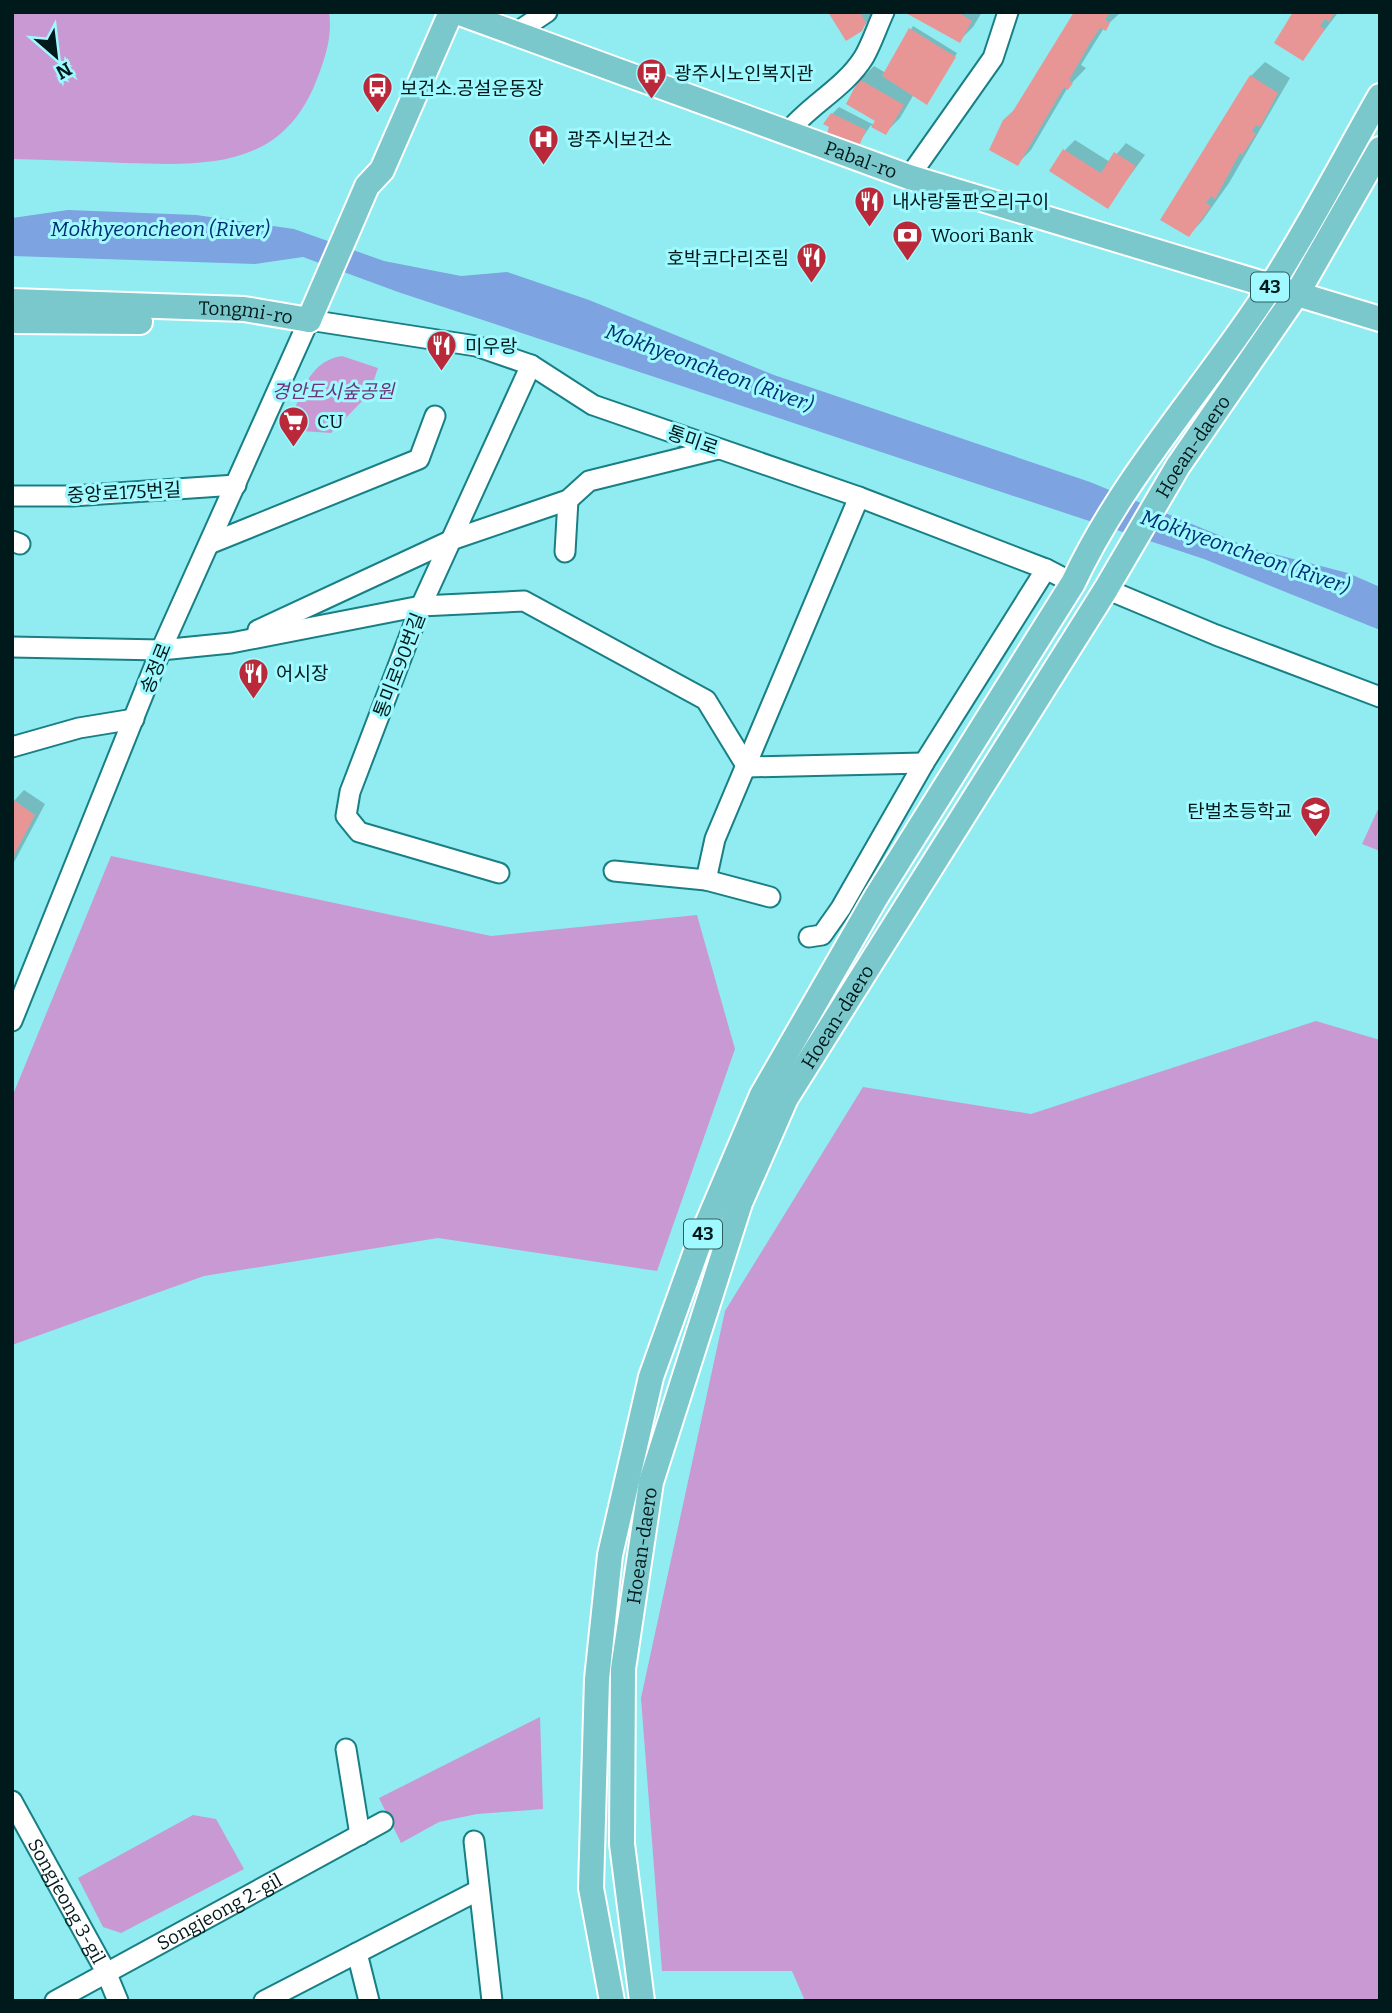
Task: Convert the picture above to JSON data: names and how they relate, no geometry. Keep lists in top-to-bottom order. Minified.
{"streets":{"main road":["Pabal-ro","43","Tongmi-ro","Hoean-daero"],"street":["통미로","중앙로175번길","통미로90번길","송정로","Songjeong 3-gil","Songjeong 2-gil"]},"crossings":[["Pabal-ro","Hoean-daero"],["Tongmi-ro","통미로"],["Tongmi-ro","송정로"],["통미로","Hoean-daero"],["통미로","통미로90번길"],["통미로","송정로"],["중앙로175번길","송정로"],["Songjeong 3-gil","Songjeong 2-gil"]],"water":["Mokhyeoncheon (River)"],"parks":["경안도시숲공원"],"places":{"bus stop":["광주시노인복지관","보건소.공설운동장"],"hospital":["광주시보건소"],"restaurant":["내사랑돌판오리구이","호박코다리조림","미우랑","어시장"],"bank":["Woori Bank"],"supermarket":["CU"],"school or university":["탄벌초등학교"]},"north":"bottom right"}
